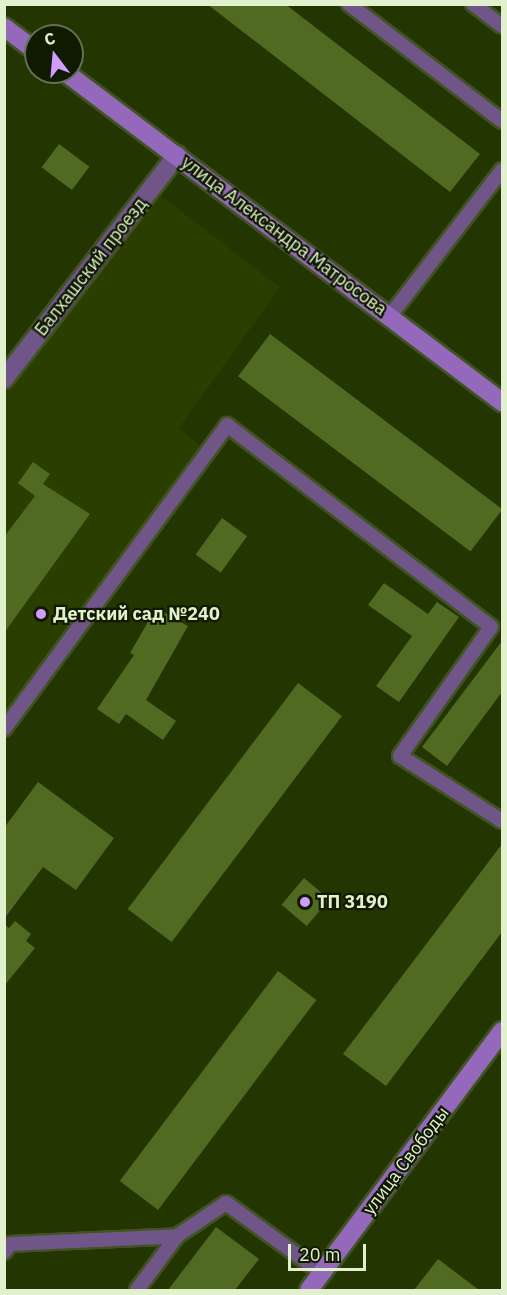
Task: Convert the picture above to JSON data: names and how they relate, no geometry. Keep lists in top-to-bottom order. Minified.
{"streets":{"street":["улица Александра Матросова","Балхашский проезд","улица Свободы"]},"crossings":[["улица Александра Матросова","Балхашский проезд"]],"places":["Детский сад №240","ТП 3190"],"scale_bar":"20 m","north":"top"}
